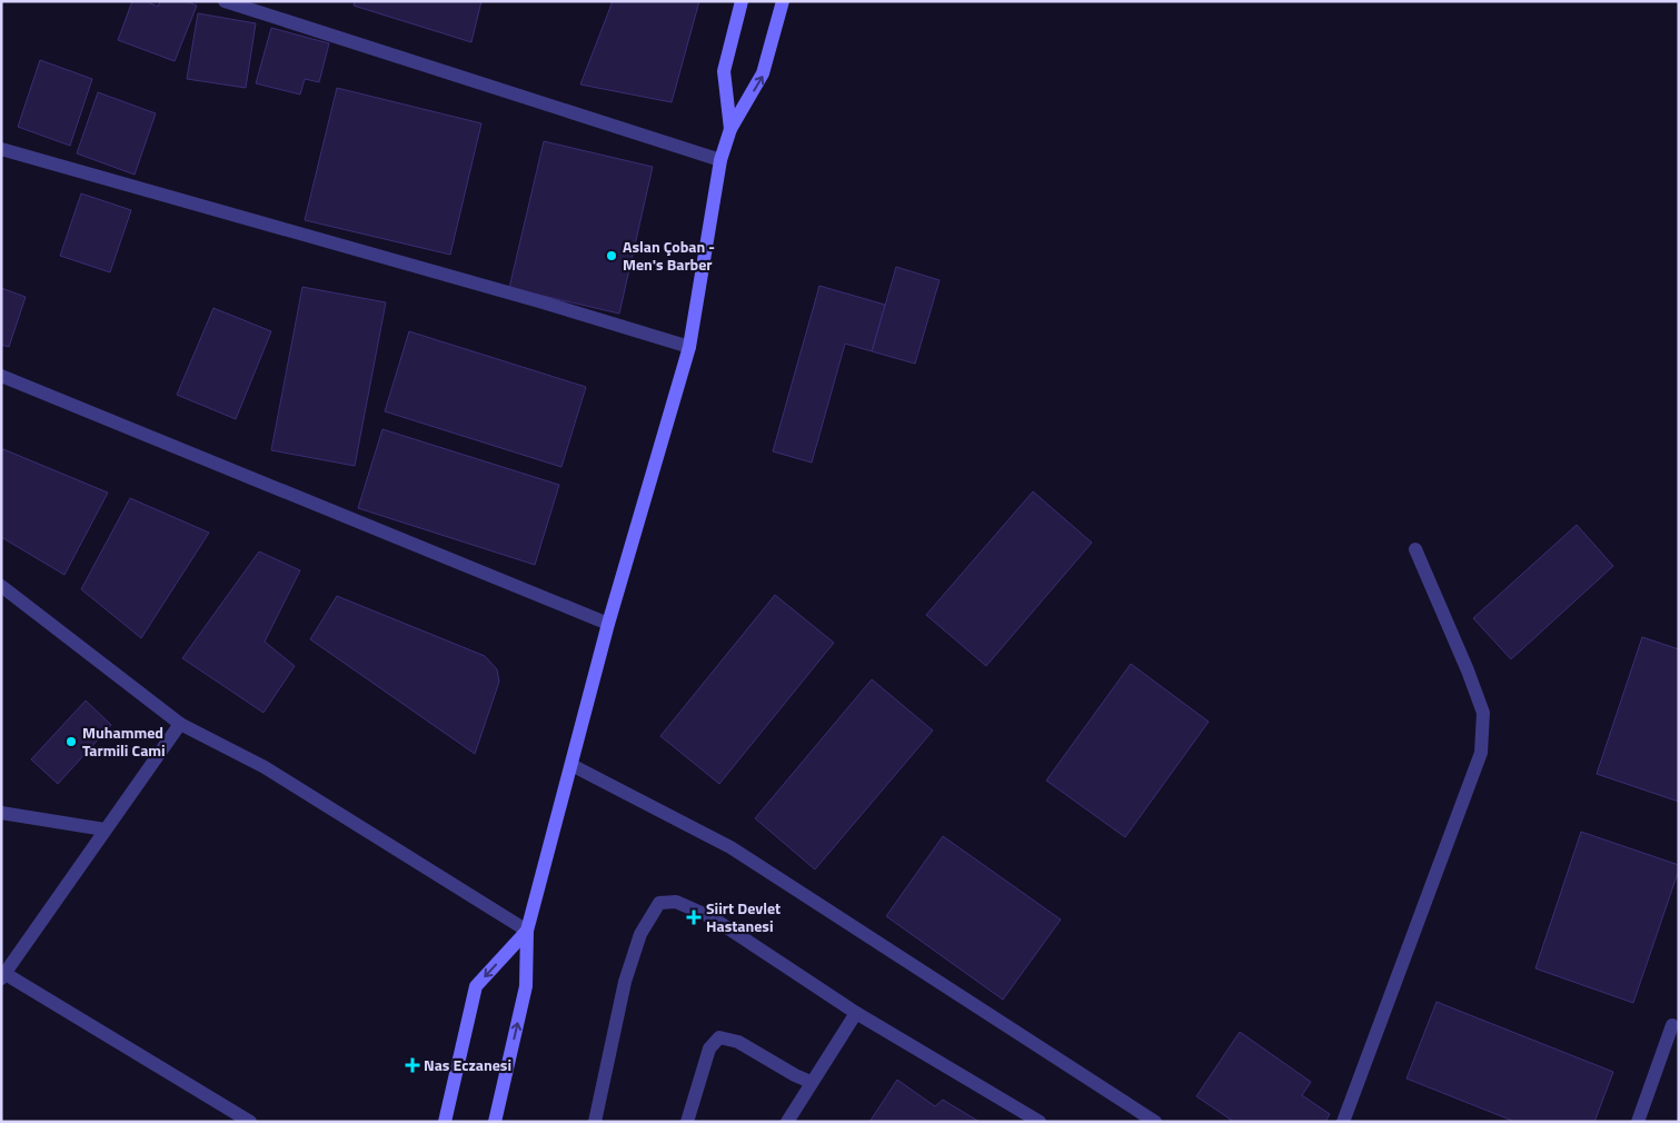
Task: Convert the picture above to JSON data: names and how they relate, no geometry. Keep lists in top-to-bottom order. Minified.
{"places":{"other":["Aslan Çoban - Men's Barber","Muhammed Tarmili Cami"],"health":["Siirt Devlet Hastanesi","Nas Eczanesi"]}}
